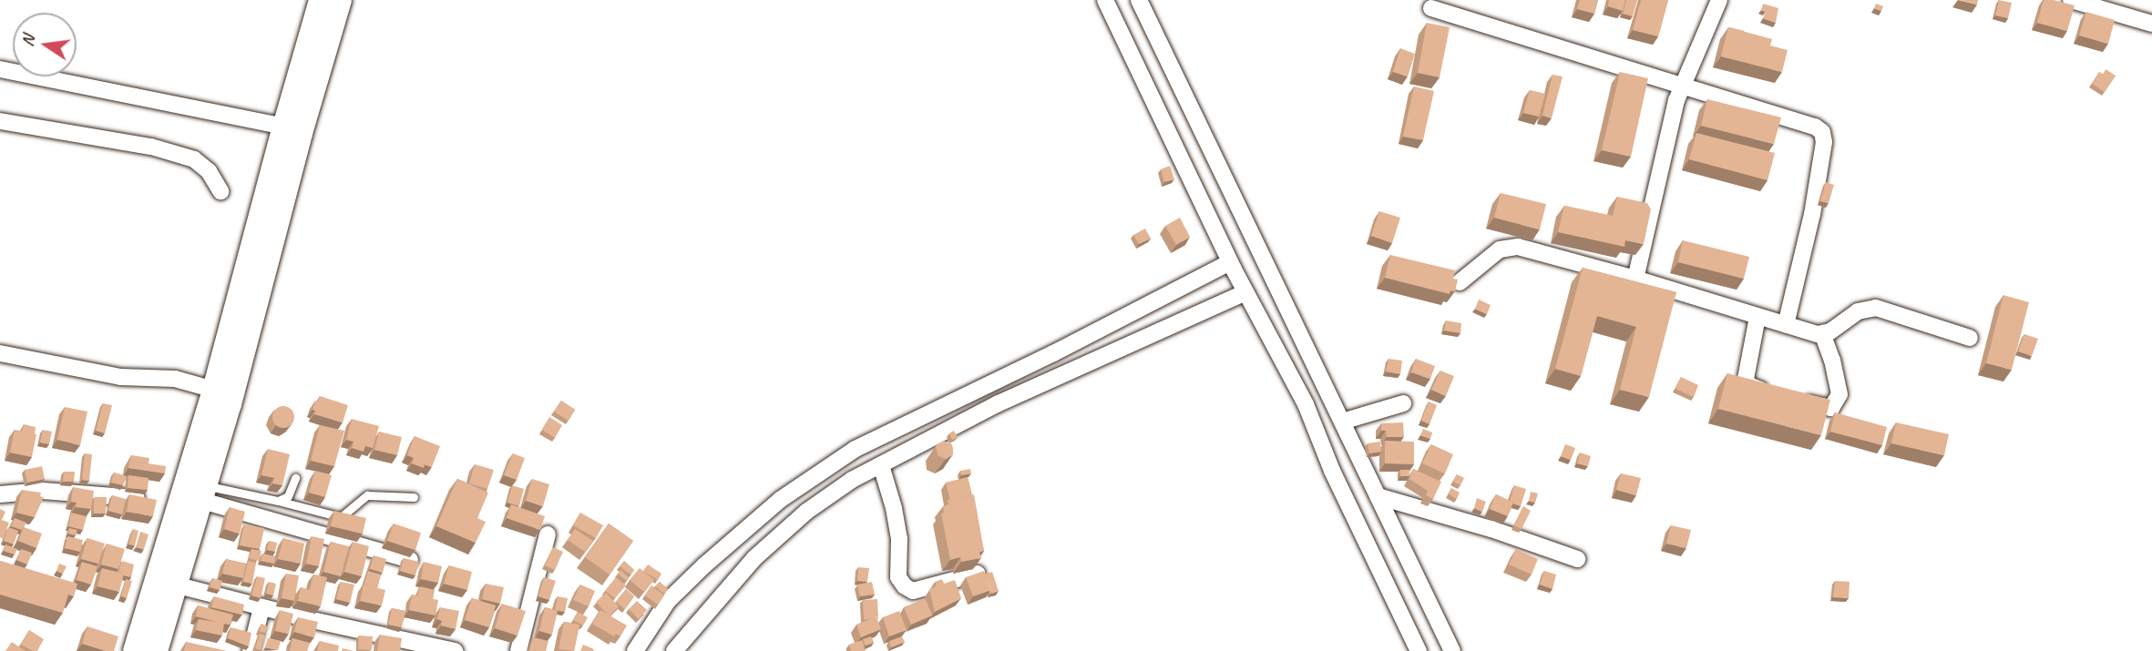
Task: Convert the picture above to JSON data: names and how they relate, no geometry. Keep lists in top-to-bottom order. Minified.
{"north":"left"}
